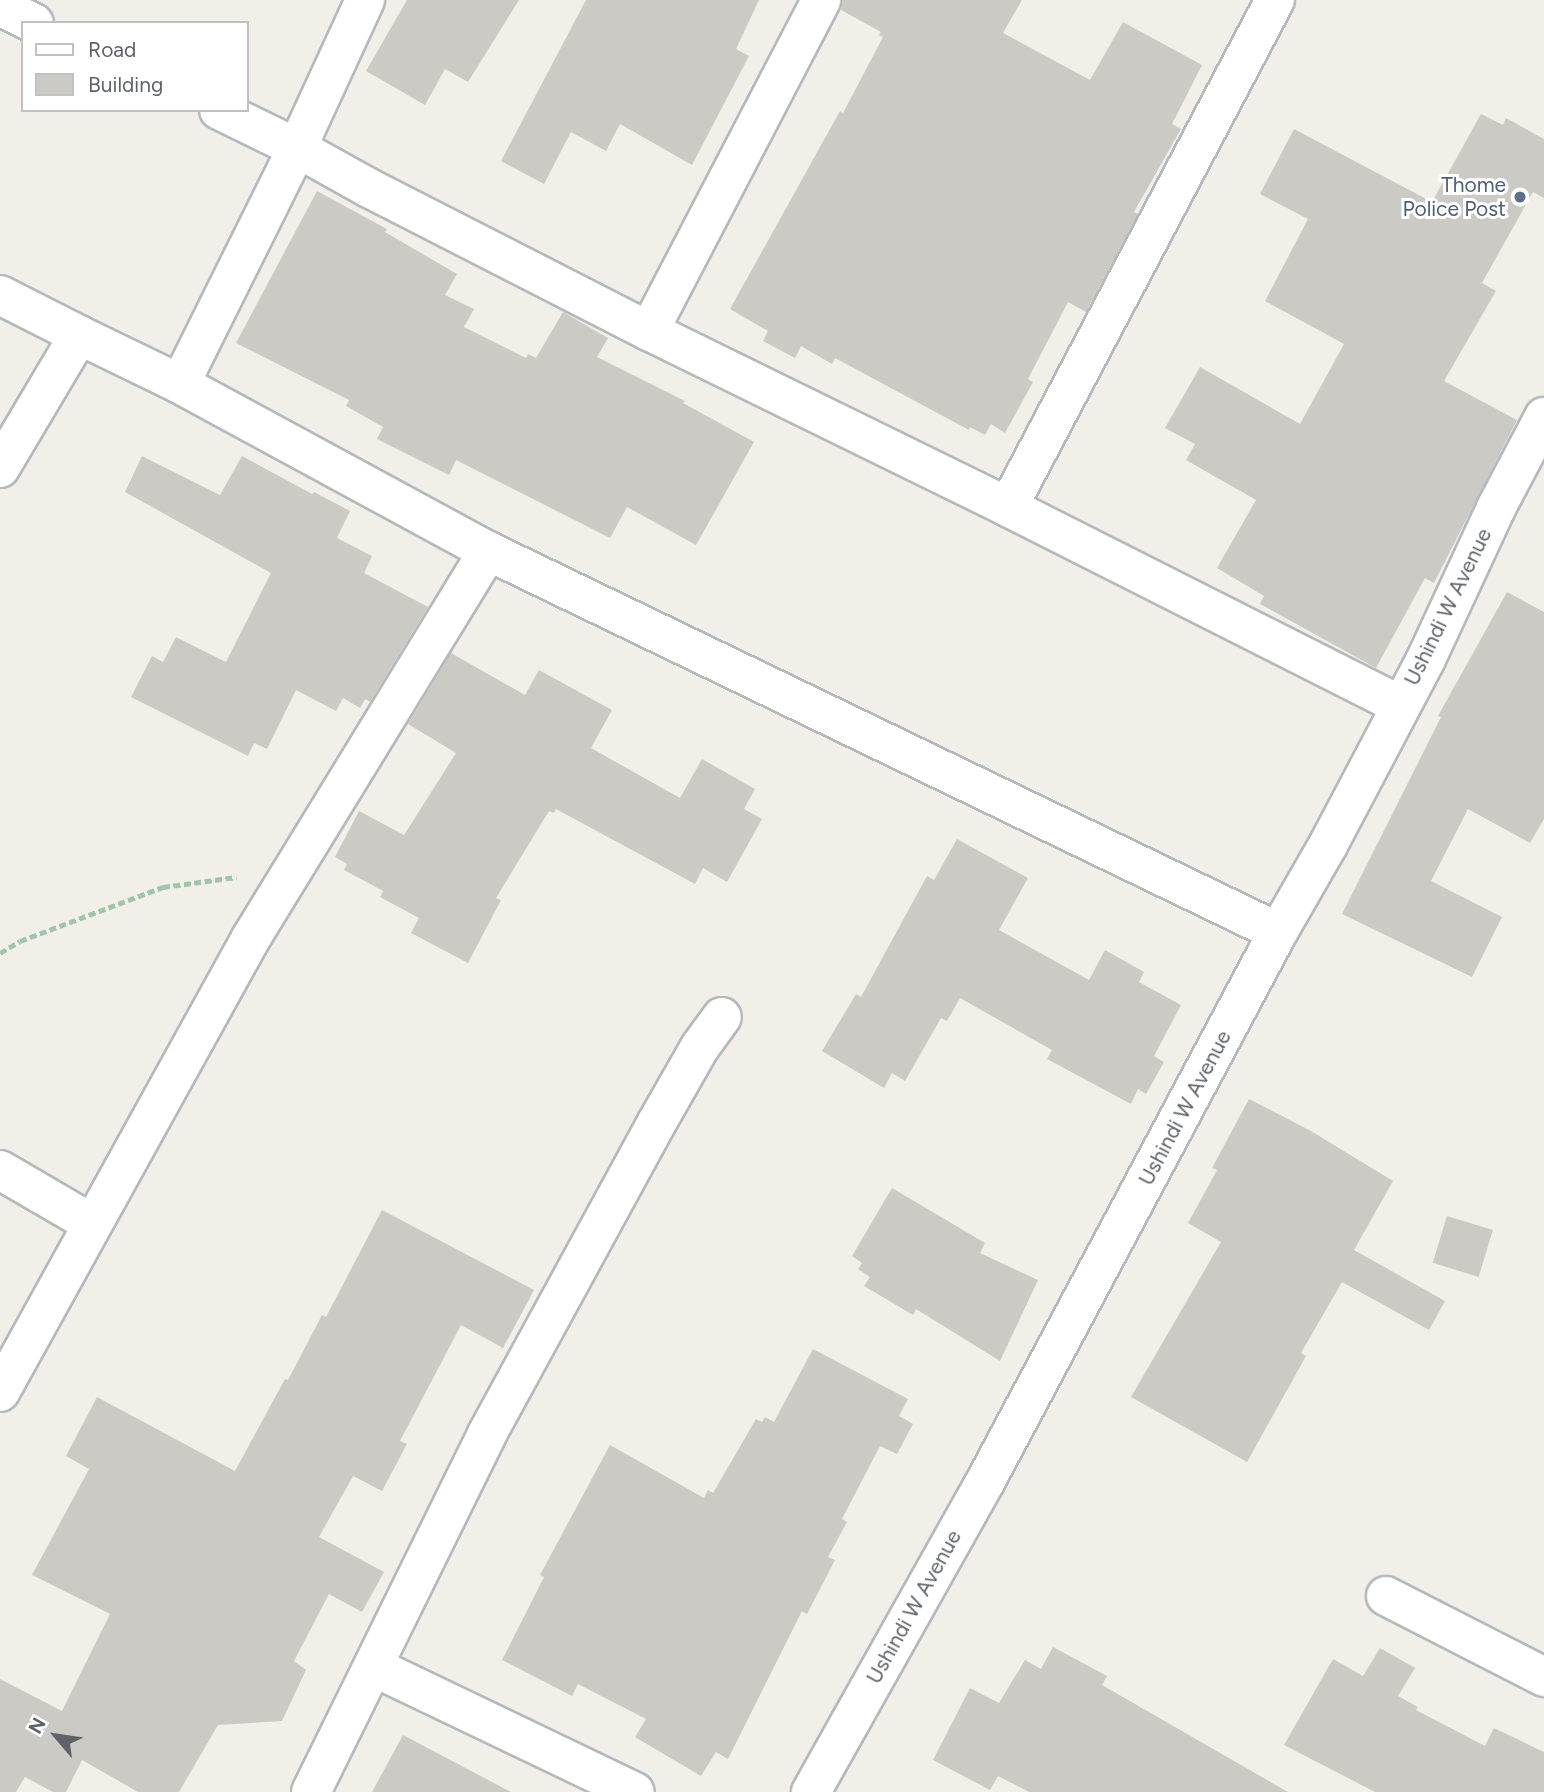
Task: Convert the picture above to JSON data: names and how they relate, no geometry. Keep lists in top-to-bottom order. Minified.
{"streets":{"street":["Ushindi W Avenue"]},"places":["Thome Police Post"],"legend":["Road","Building"],"north":"top left"}
